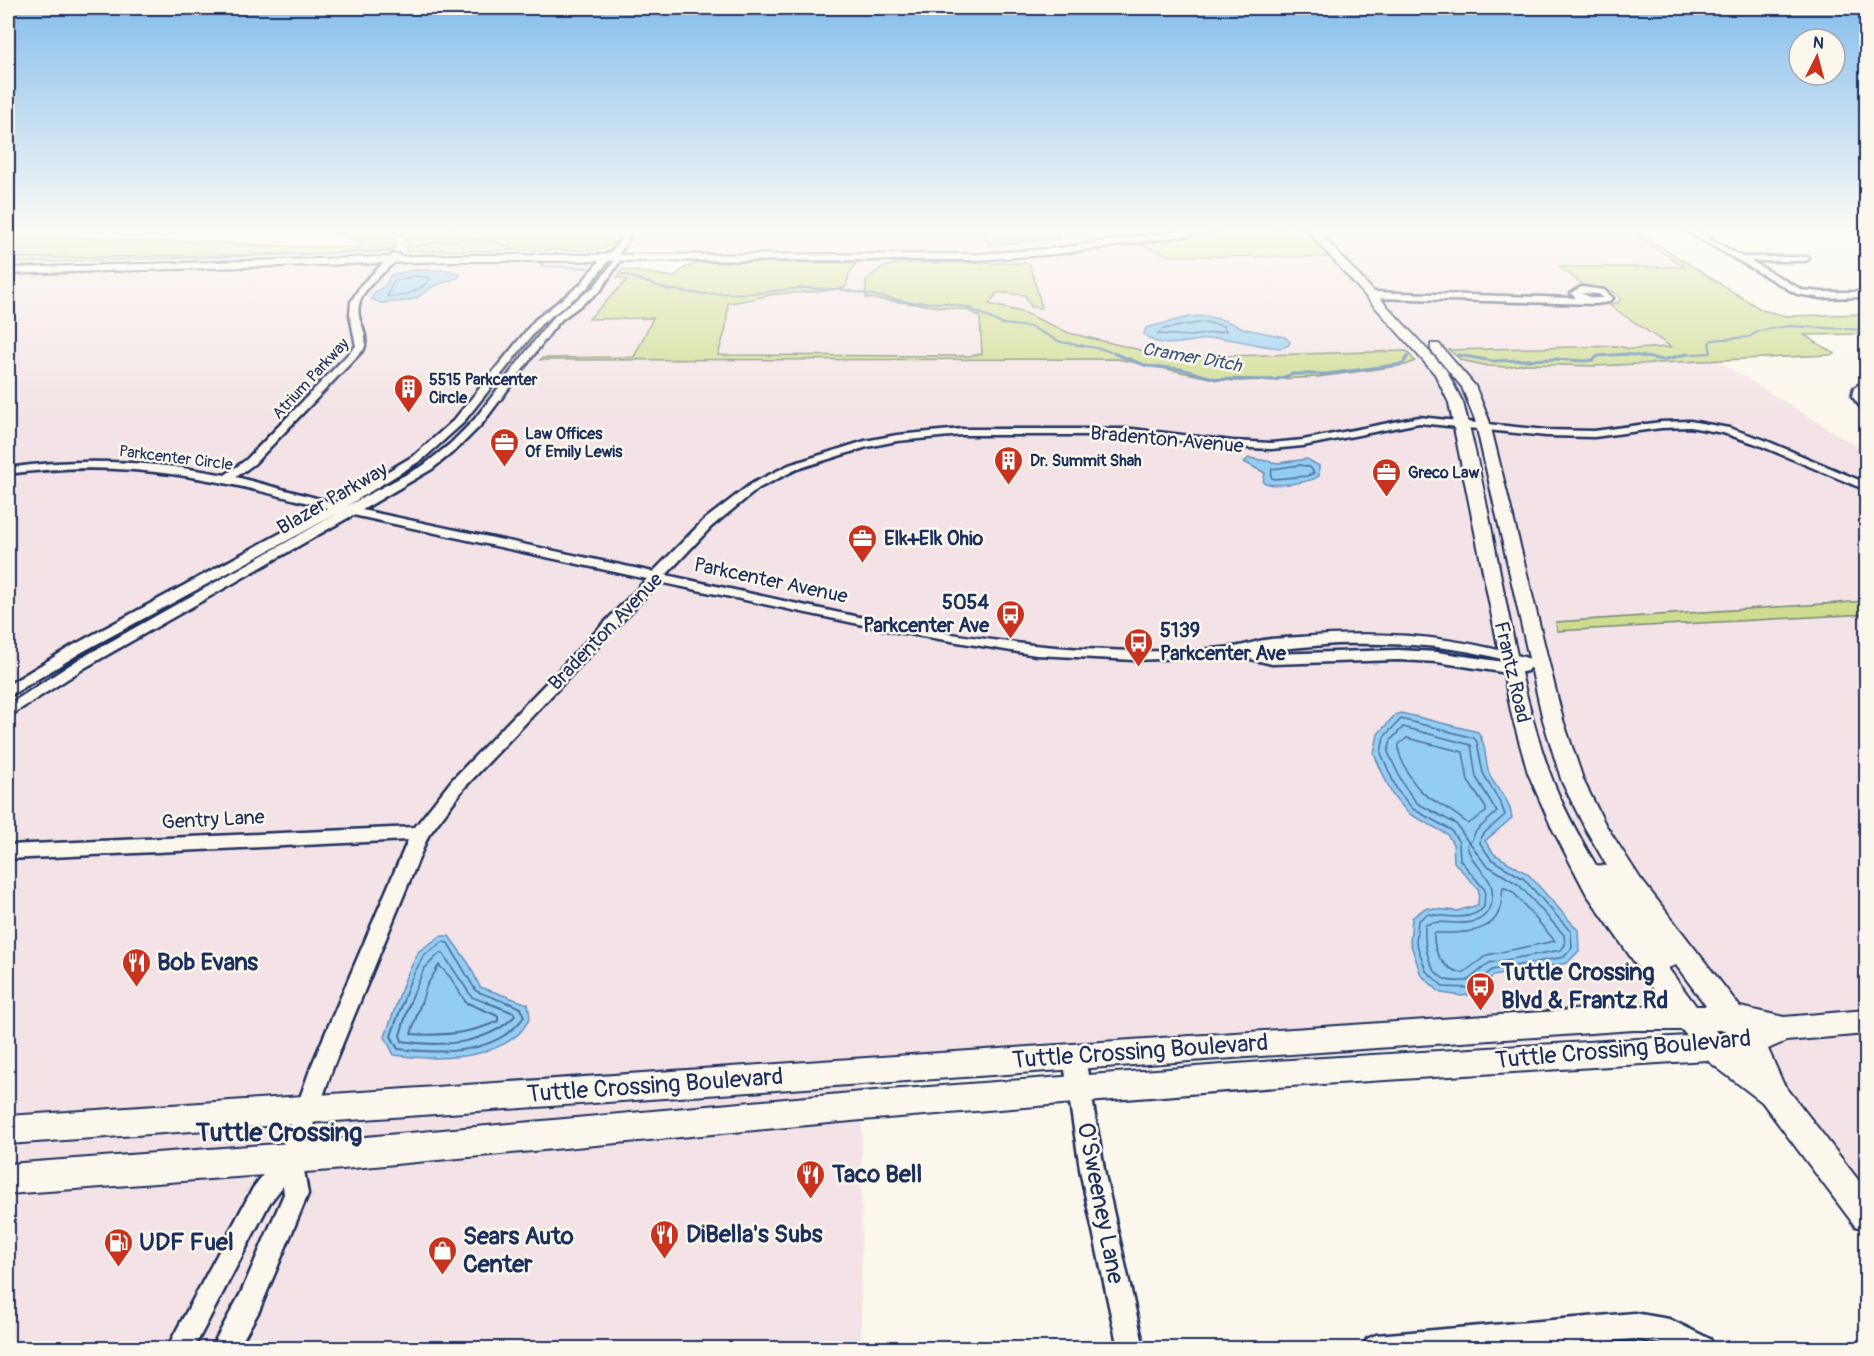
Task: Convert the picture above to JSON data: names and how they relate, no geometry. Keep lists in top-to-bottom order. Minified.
{"streets":{"main road":["Frantz Road","Tuttle Crossing Boulevard"],"street":["Atrium Parkway","Bradenton Avenue","Parkcenter Circle","Blazer Parkway","Parkcenter Avenue","Gentry Lane","O'Sweeney Lane"]},"crossings":[["Atrium Parkway","Parkcenter Circle"],["Bradenton Avenue","Parkcenter Avenue"],["Bradenton Avenue","Frantz Road"],["Bradenton Avenue","Gentry Lane"],["Bradenton Avenue","Tuttle Crossing Boulevard"],["Parkcenter Circle","Blazer Parkway"],["Parkcenter Circle","Parkcenter Avenue"],["Blazer Parkway","Parkcenter Avenue"],["Parkcenter Avenue","Frantz Road"],["Frantz Road","Tuttle Crossing Boulevard"],["Tuttle Crossing Boulevard","O'Sweeney Lane"]],"districts":["Tuttle Crossing"],"water":["Cramer Ditch"],"places":{"building":["5515 Parkcenter Circle","Dr. Summit Shah"],"office":["Law Offices Of Emily Lewis","Greco Law","Elk+Elk Ohio"],"bus stop":["5054 Parkcenter Ave","5139 Parkcenter Ave","Tuttle Crossing Blvd & Frantz Rd"],"restaurant":["Bob Evans","Taco Bell","DiBella's Subs"],"fuel station":["UDF Fuel"],"shop":["Sears Auto Center"]},"north":"top"}
